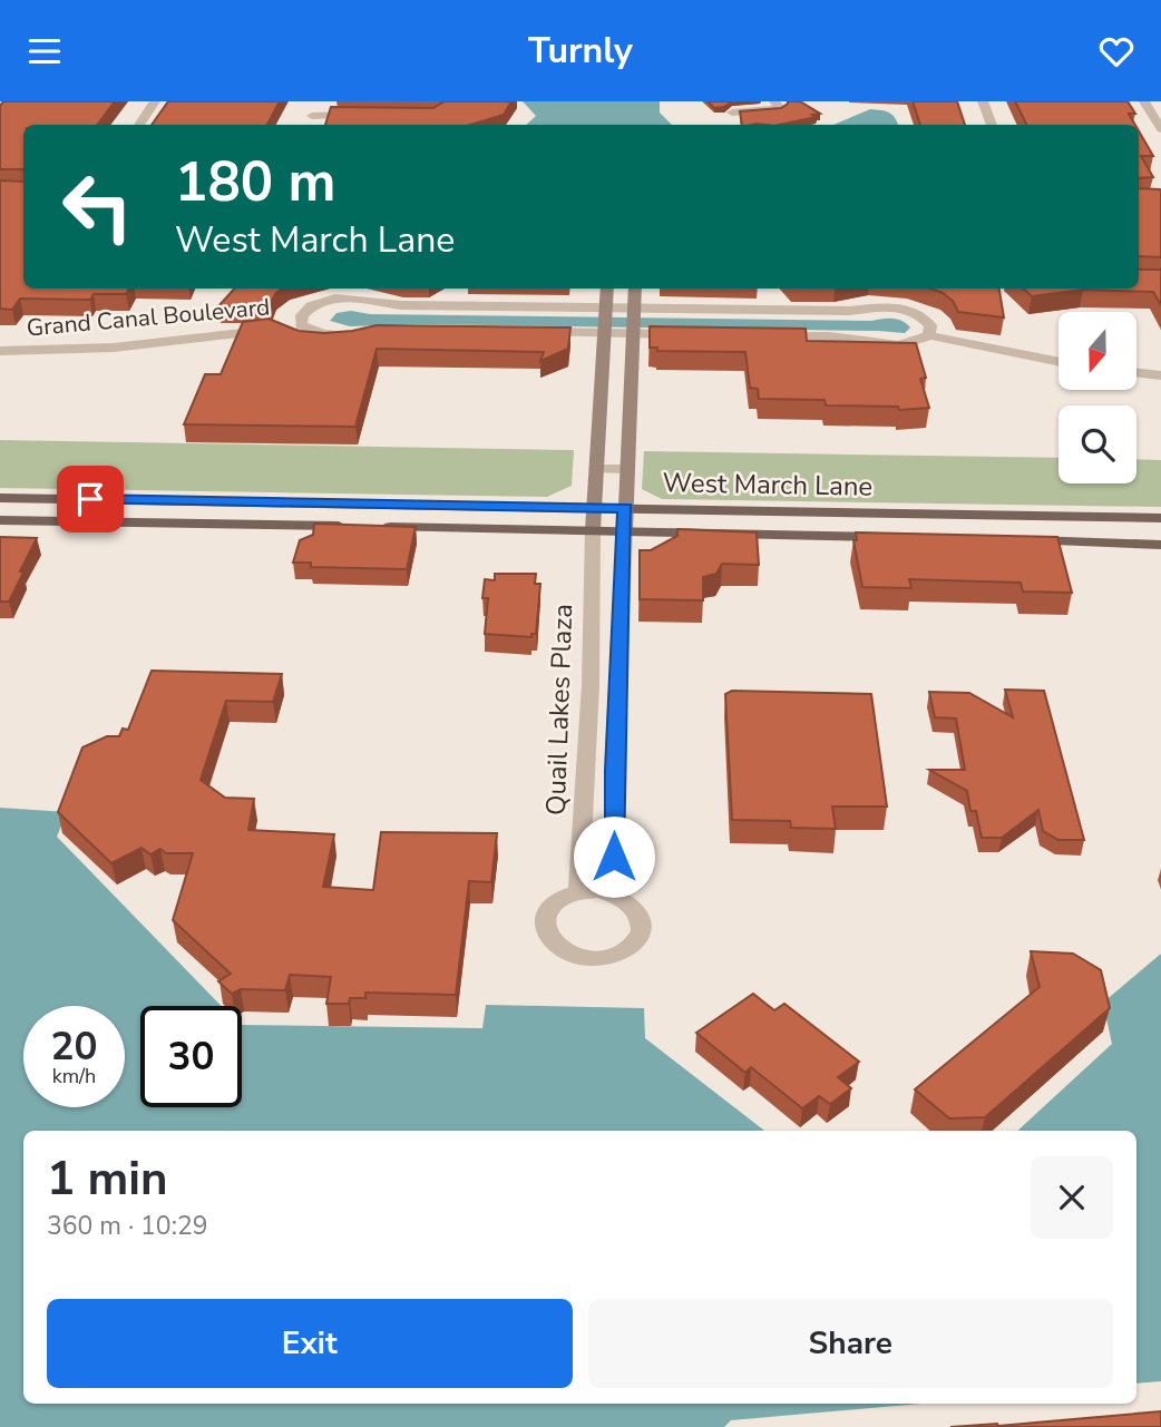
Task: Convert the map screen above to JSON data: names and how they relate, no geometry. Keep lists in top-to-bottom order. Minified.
{"streets":{"main road":["West March Lane"],"street":["Grand Canal Boulevard","Quail Lakes Plaza"]},"crossings":[["West March Lane","Quail Lakes Plaza"]],"north":"bottom","page":{"header":"Turnly","turn":["180 m","West March Lane"],"speed":"20 km/h","limit":"30","heading":["1 min","360 m · 10:29"],"buttons":["Exit","Share"]}}
